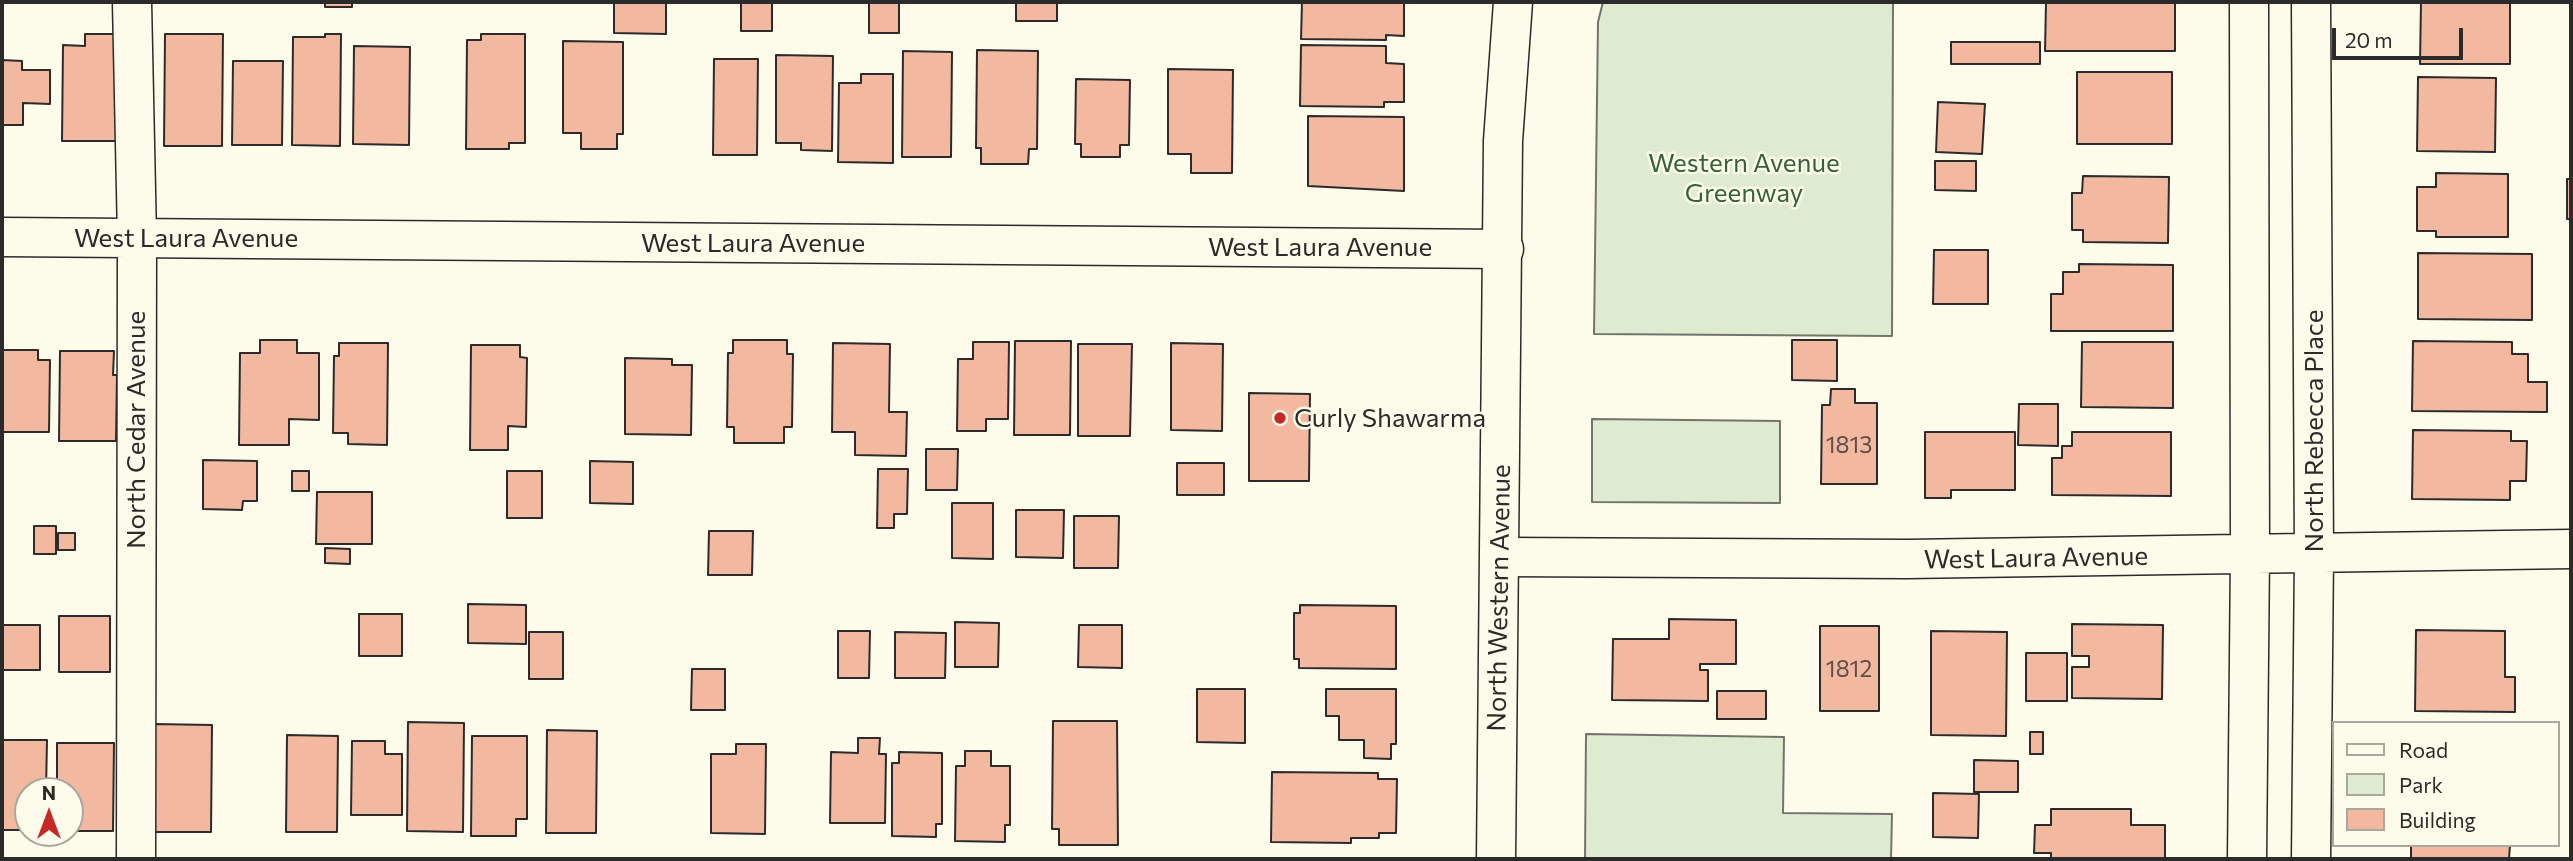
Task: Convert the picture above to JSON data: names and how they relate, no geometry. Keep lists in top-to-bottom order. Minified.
{"streets":{"street":["West Laura Avenue","North Cedar Avenue","North Rebecca Place","North Western Avenue"]},"crossings":[["West Laura Avenue","North Cedar Avenue"],["West Laura Avenue","North Rebecca Place"],["West Laura Avenue","North Western Avenue"]],"parks":["Western Avenue Greenway"],"places":["Curly Shawarma"],"house_numbers":["1813","1812"],"legend":["Road","Park","Building"],"scale_bar":"20 m","north":"top"}
